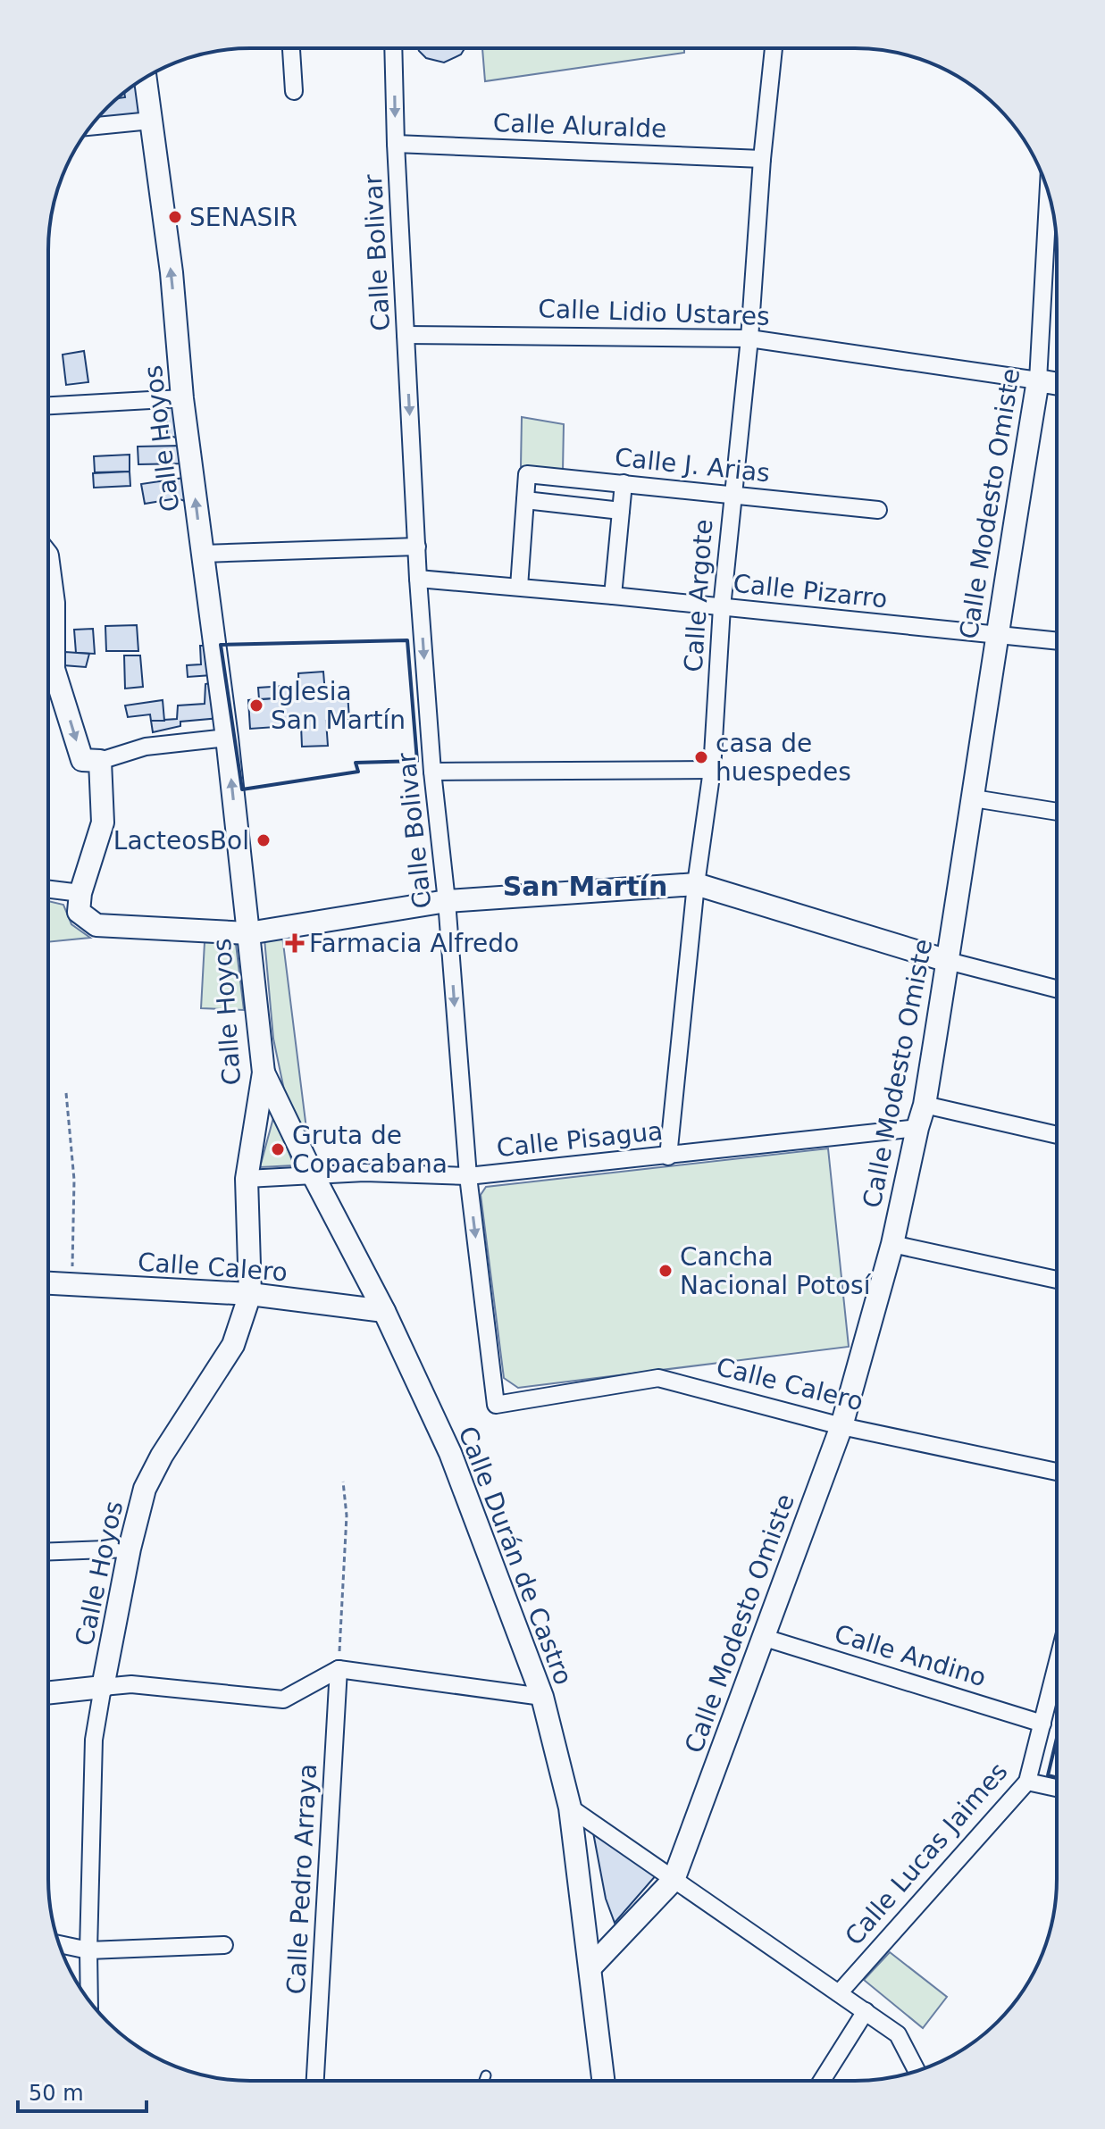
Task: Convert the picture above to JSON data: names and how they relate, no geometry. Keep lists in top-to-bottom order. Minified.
{"streets":{"main road":["Calle Lidio Ustares","Calle Hoyos","Calle Modesto Omiste","Calle Calero","Calle Durán de Castro"],"street":["Calle Aluralde","Calle Bolivar","Calle J. Arias","Calle Pizarro","Calle Argote","Calle Pisagua","Calle Andino","Calle Lucas Jaimes","Calle Pedro Arraya"]},"crossings":[["Calle Aluralde","Calle Bolivar"],["Calle Aluralde","Calle Argote"],["Calle Bolivar","Calle Lidio Ustares"],["Calle Bolivar","Calle Pizarro"],["Calle Bolivar","Calle Pisagua"],["Calle Bolivar","Calle Calero"],["Calle Lidio Ustares","Calle Modesto Omiste"],["Calle Lidio Ustares","Calle Argote"],["Calle Hoyos","Calle Pisagua"],["Calle Hoyos","Calle Calero"],["Calle Hoyos","Calle Durán de Castro"],["Calle J. Arias","Calle Pizarro"],["Calle J. Arias","Calle Argote"],["Calle Modesto Omiste","Calle Pizarro"],["Calle Modesto Omiste","Calle Pisagua"],["Calle Modesto Omiste","Calle Calero"],["Calle Modesto Omiste","Calle Durán de Castro"],["Calle Modesto Omiste","Calle Andino"],["Calle Pizarro","Calle Argote"],["Calle Argote","Calle Pisagua"],["Calle Pisagua","Calle Durán de Castro"],["Calle Calero","Calle Durán de Castro"],["Calle Andino","Calle Lucas Jaimes"]],"one_way":["Calle Bolivar"],"districts":["San Martín"],"places":{"other":["SENASIR","Iglesia San Martín","casa de huespedes","LacteosBol","Gruta de Copacabana","Cancha Nacional Potosí"],"health":["Farmacia Alfredo"]},"scale_bar":"50 m"}
